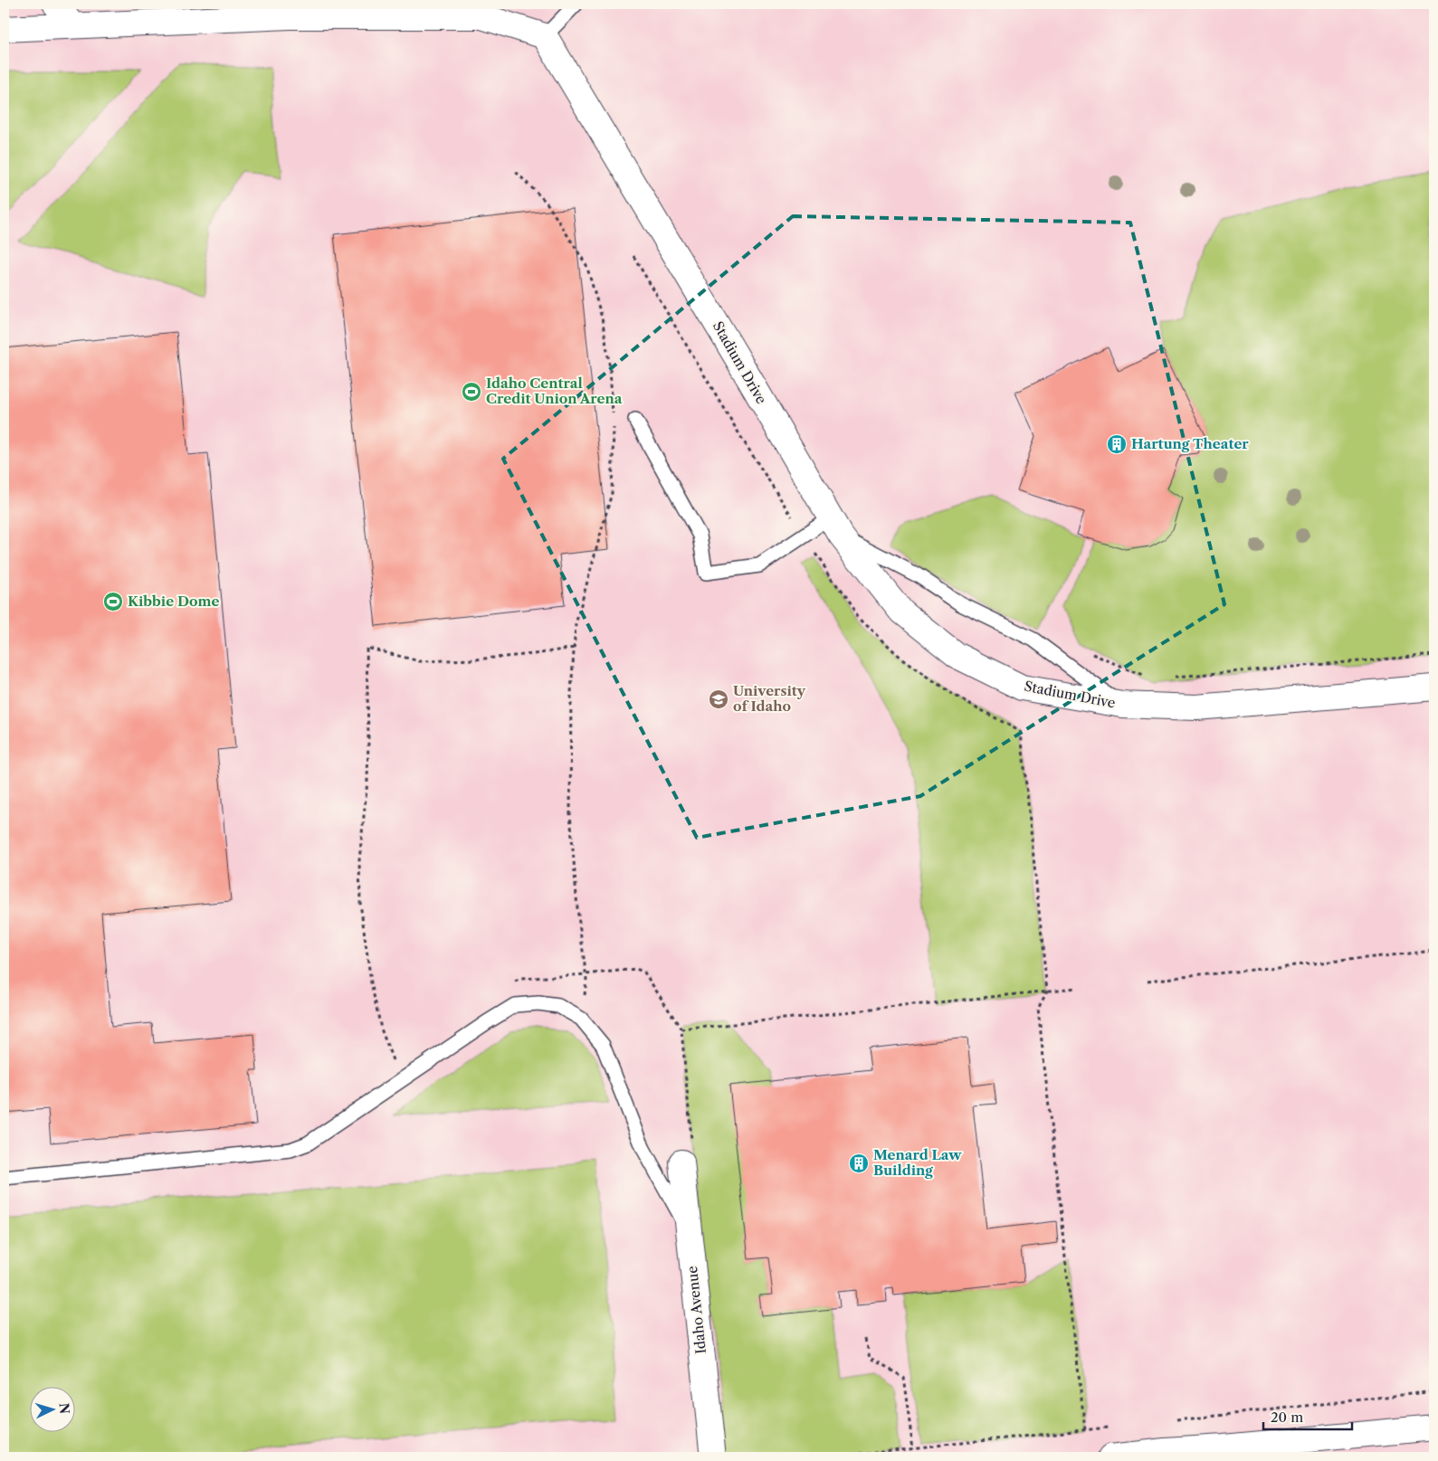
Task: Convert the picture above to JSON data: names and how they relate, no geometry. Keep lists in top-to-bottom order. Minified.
{"streets":{"street":["Stadium Drive","Idaho Avenue"]},"places":{"sports":["Idaho Central Credit Union Arena","Kibbie Dome"],"building":["Hartung Theater","Menard Law Building"],"school or university":["University of Idaho"]},"scale_bar":"20 m","north":"right"}
